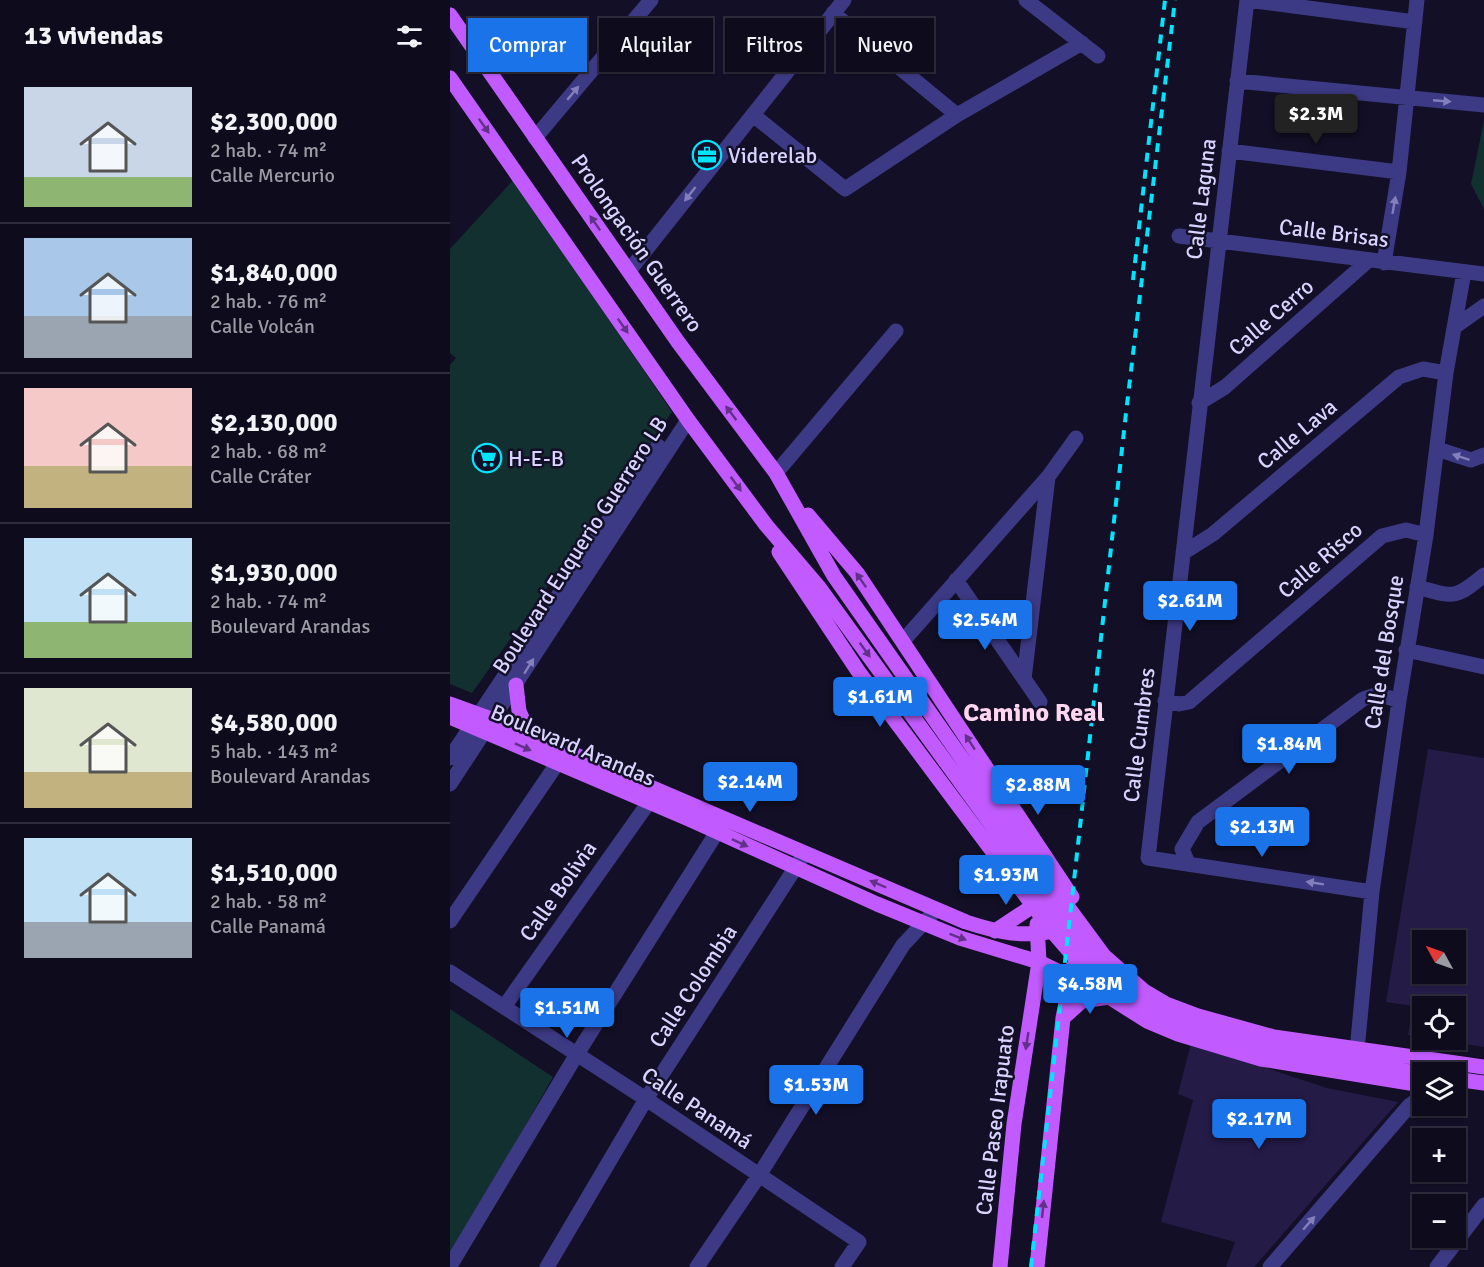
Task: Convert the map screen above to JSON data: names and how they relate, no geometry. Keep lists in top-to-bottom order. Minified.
{"streets":{"main road":["Prolongación Guerrero","Boulevard Arandas","Calle Paseo Irapuato"],"street":["Calle Laguna","Calle Brisas","Calle Cerro","Calle Lava","Boulevard Euquerio Guerrero LB","Calle Risco","Calle del Bosque","Calle Cumbres","Calle Bolivia","Calle Colombia","Calle Panamá"]},"crossings":[["Calle Laguna","Calle Brisas"],["Calle Laguna","Calle Cerro"],["Calle Laguna","Calle Cumbres"],["Calle Brisas","Calle Cerro"],["Calle Brisas","Calle del Bosque"],["Calle Cerro","Calle Cumbres"],["Calle Lava","Calle del Bosque"],["Calle Lava","Calle Cumbres"],["Boulevard Euquerio Guerrero LB","Boulevard Arandas"],["Calle Risco","Calle del Bosque"],["Calle Risco","Calle Cumbres"],["Boulevard Arandas","Calle Bolivia"],["Boulevard Arandas","Calle Colombia"],["Boulevard Arandas","Calle Paseo Irapuato"],["Calle Bolivia","Calle Panamá"],["Calle Colombia","Calle Panamá"]],"districts":["Camino Real"],"places":{"office":["Viderelab"],"supermarket":["H-E-B"]},"north":"top left","page":{"heading":"13 viviendas","chip":["Comprar","Alquilar","Filtros","Nuevo"],"list":[{"name":"$2,300,000","note":"2 hab. · 74 m² · Calle Mercurio"},{"name":"$1,840,000","note":"2 hab. · 76 m² · Calle Volcán"},{"name":"$2,130,000","note":"2 hab. · 68 m² · Calle Cráter"},{"name":"$1,930,000","note":"2 hab. · 74 m² · Boulevard Arandas"},{"name":"$4,580,000","note":"5 hab. · 143 m² · Boulevard Arandas"},{"name":"$1,510,000","note":"2 hab. · 58 m² · Calle Panamá"}],"price":["$2.3M","$2.61M","$2.54M","$1.61M","$1.84M","$2.14M","$2.88M","$2.13M","$1.93M","$4.58M","$1.51M","$1.53M","$2.17M"],"map_buttons":["+","−"]}}
